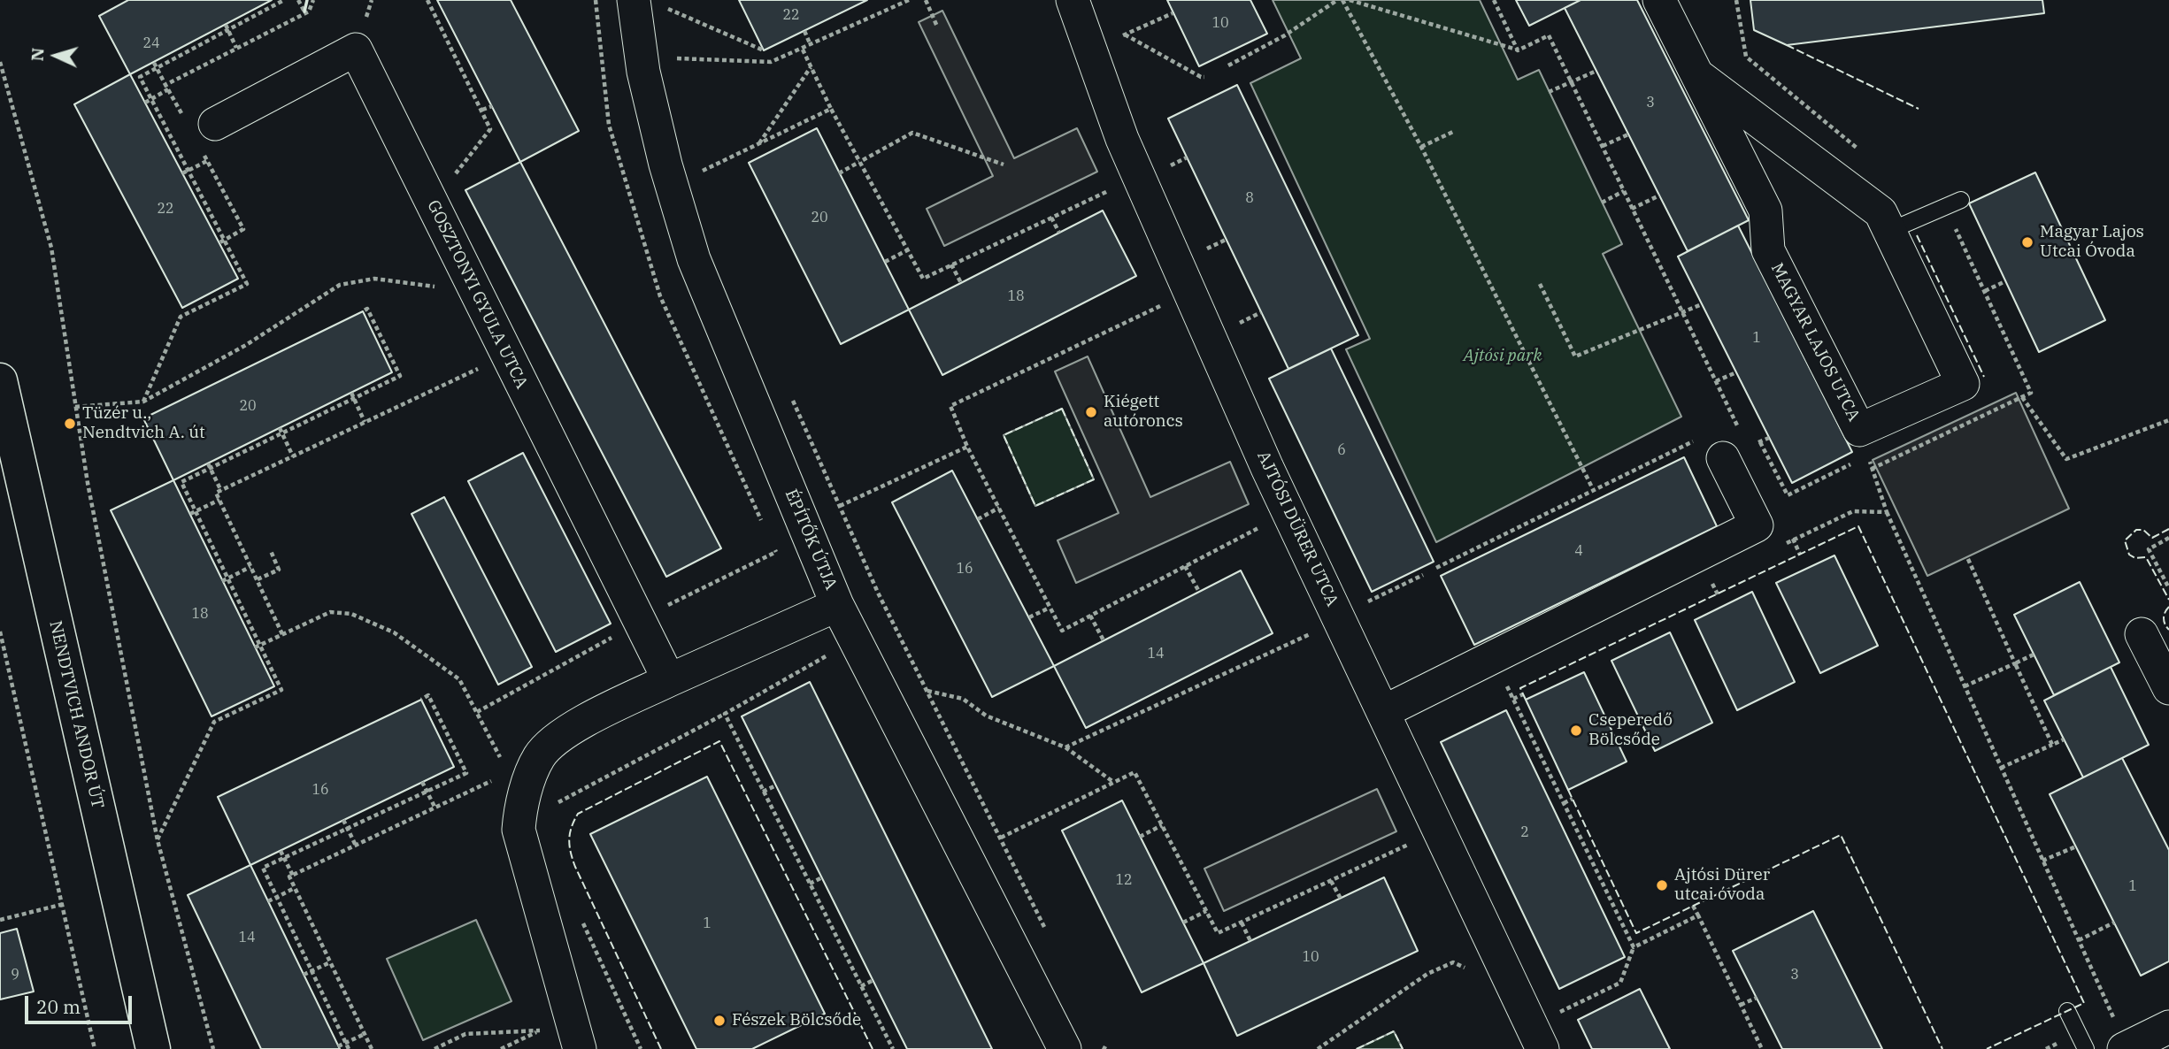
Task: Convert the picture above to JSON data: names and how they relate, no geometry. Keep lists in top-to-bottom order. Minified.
{"streets":{"main road":["NENDTVICH ANDOR ÚT"],"street":["GOSZTONYI GYULA UTCA","MAGYAR LAJOS UTCA","AJTÓSI DÜRER UTCA","ÉPÍTŐK ÚTJA"]},"parks":["Ajtósi park"],"places":["Magyar Lajos Utcai Óvoda","Kiégett autóroncs","Tüzér u., Nendtvich A. út","Cseperedő Bölcsőde","Ajtósi Dürer utcai óvoda","Fészek Bölcsőde"],"house_numbers":["22","10","24","3","8","22","20","18","1","20","6","4","16","18","14","16","2","12","1","1","14","10","9","3"],"scale_bar":"20 m","north":"left"}
